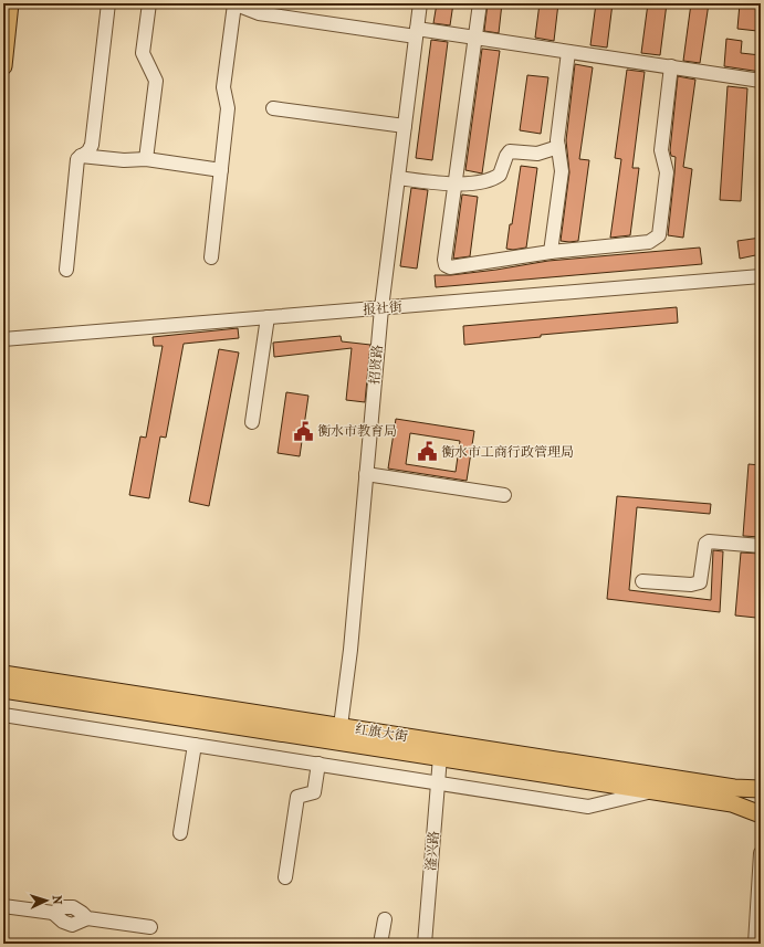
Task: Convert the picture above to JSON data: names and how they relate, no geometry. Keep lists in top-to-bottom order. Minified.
{"streets":{"main road":["红旗大街"],"street":["报社街","招贤路","滏兴路"]},"crossings":[["报社街","招贤路"],["招贤路","红旗大街"],["红旗大街","滏兴路"]],"places":{"public building":["衡水市教育局","衡水市工商行政管理局"]},"north":"right"}
